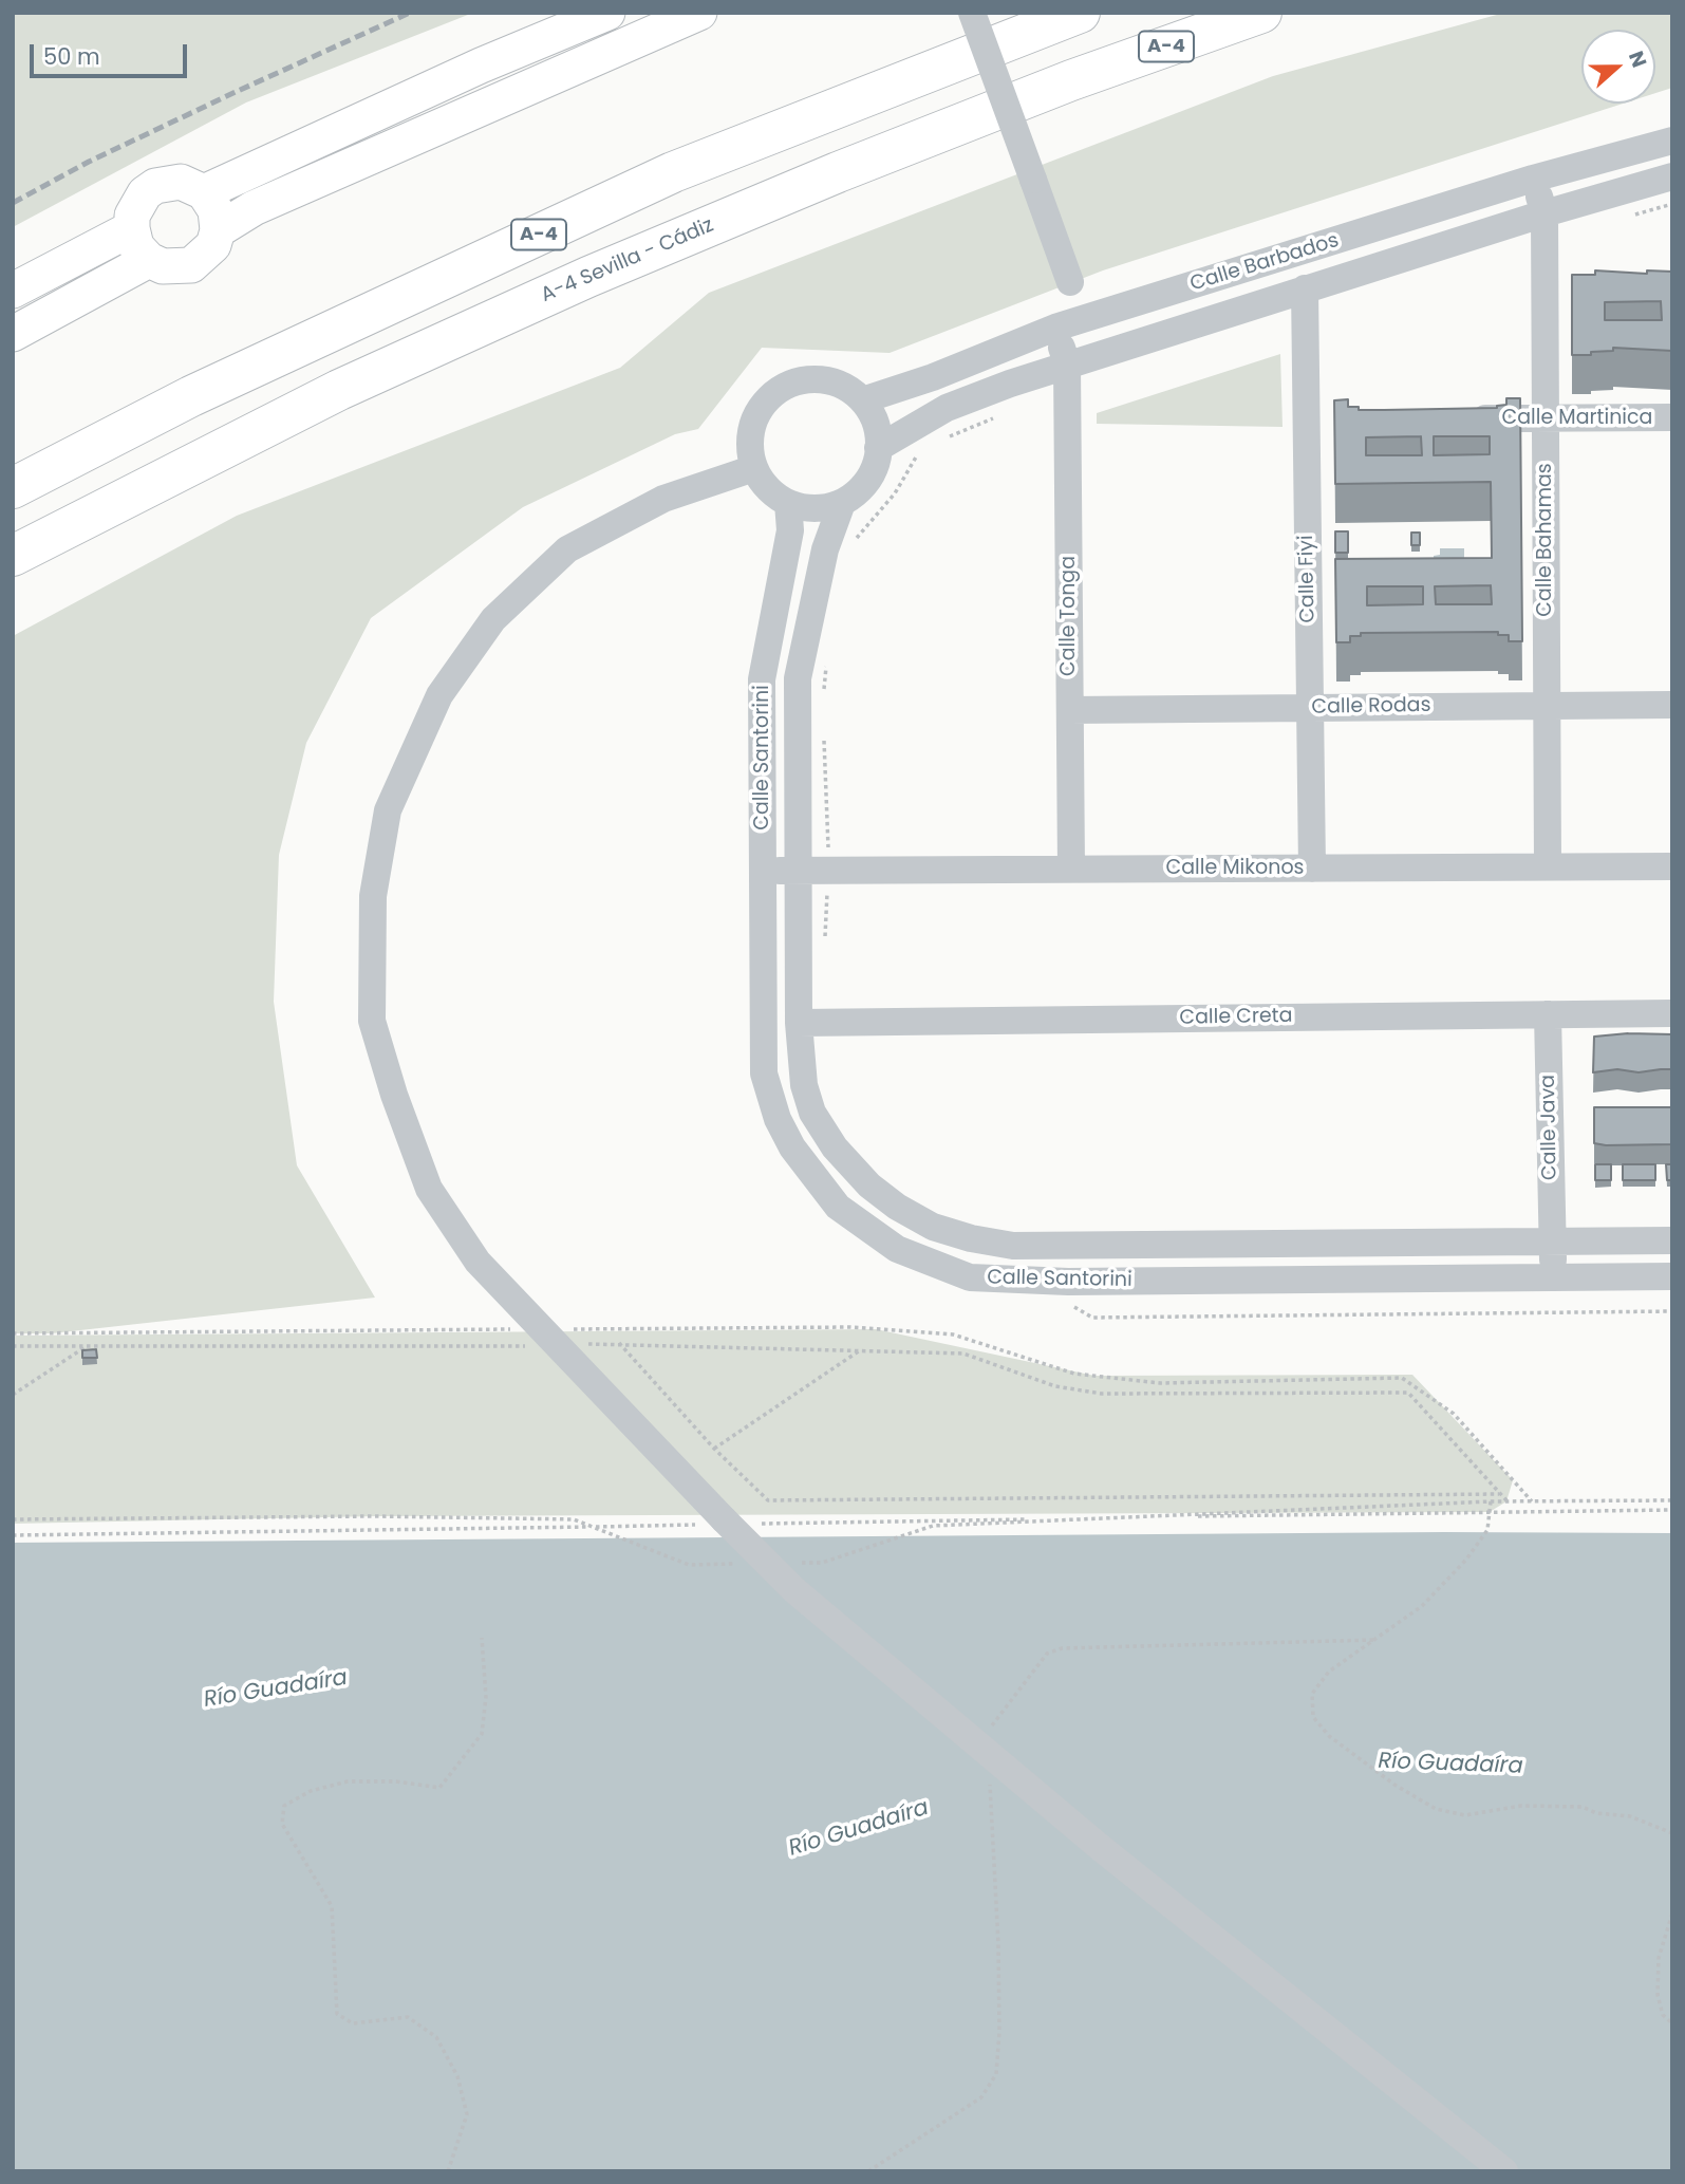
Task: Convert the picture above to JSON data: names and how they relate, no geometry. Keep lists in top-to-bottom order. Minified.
{"streets":{"highway":["A-4","A-4 Sevilla - Cádiz"],"street":["Calle Barbados","Calle Martinica","Calle Bahamas","Calle Fiyi","Calle Tonga","Calle Rodas","Calle Santorini","Calle Mikonos","Calle Creta","Calle Java"]},"crossings":[["Calle Barbados","Calle Bahamas"],["Calle Barbados","Calle Fiyi"],["Calle Barbados","Calle Tonga"],["Calle Barbados","Calle Santorini"],["Calle Martinica","Calle Bahamas"],["Calle Bahamas","Calle Rodas"],["Calle Bahamas","Calle Mikonos"],["Calle Fiyi","Calle Rodas"],["Calle Fiyi","Calle Mikonos"],["Calle Tonga","Calle Rodas"],["Calle Tonga","Calle Mikonos"],["Calle Santorini","Calle Mikonos"],["Calle Santorini","Calle Creta"],["Calle Santorini","Calle Java"],["Calle Creta","Calle Java"]],"water":["Río Guadaíra"],"scale_bar":"50 m","north":"right"}
